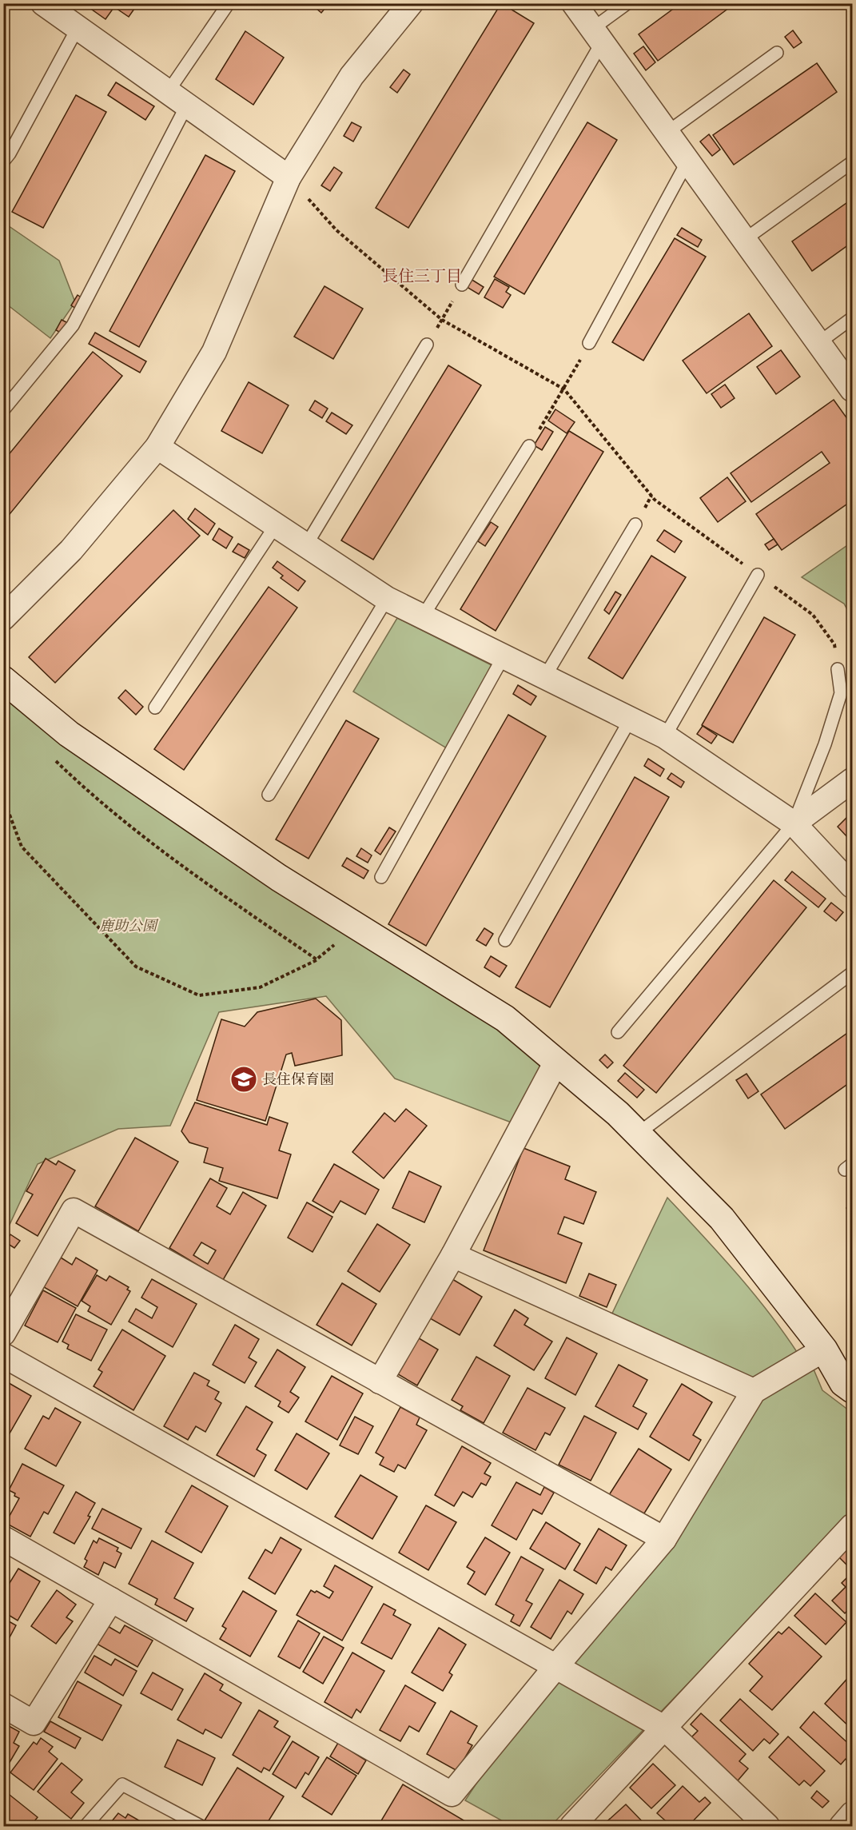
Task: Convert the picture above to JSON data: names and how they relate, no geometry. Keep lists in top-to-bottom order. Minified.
{"districts":["長住三丁目"],"parks":["鹿助公園"],"places":{"school or university":["長住保育園"]}}
